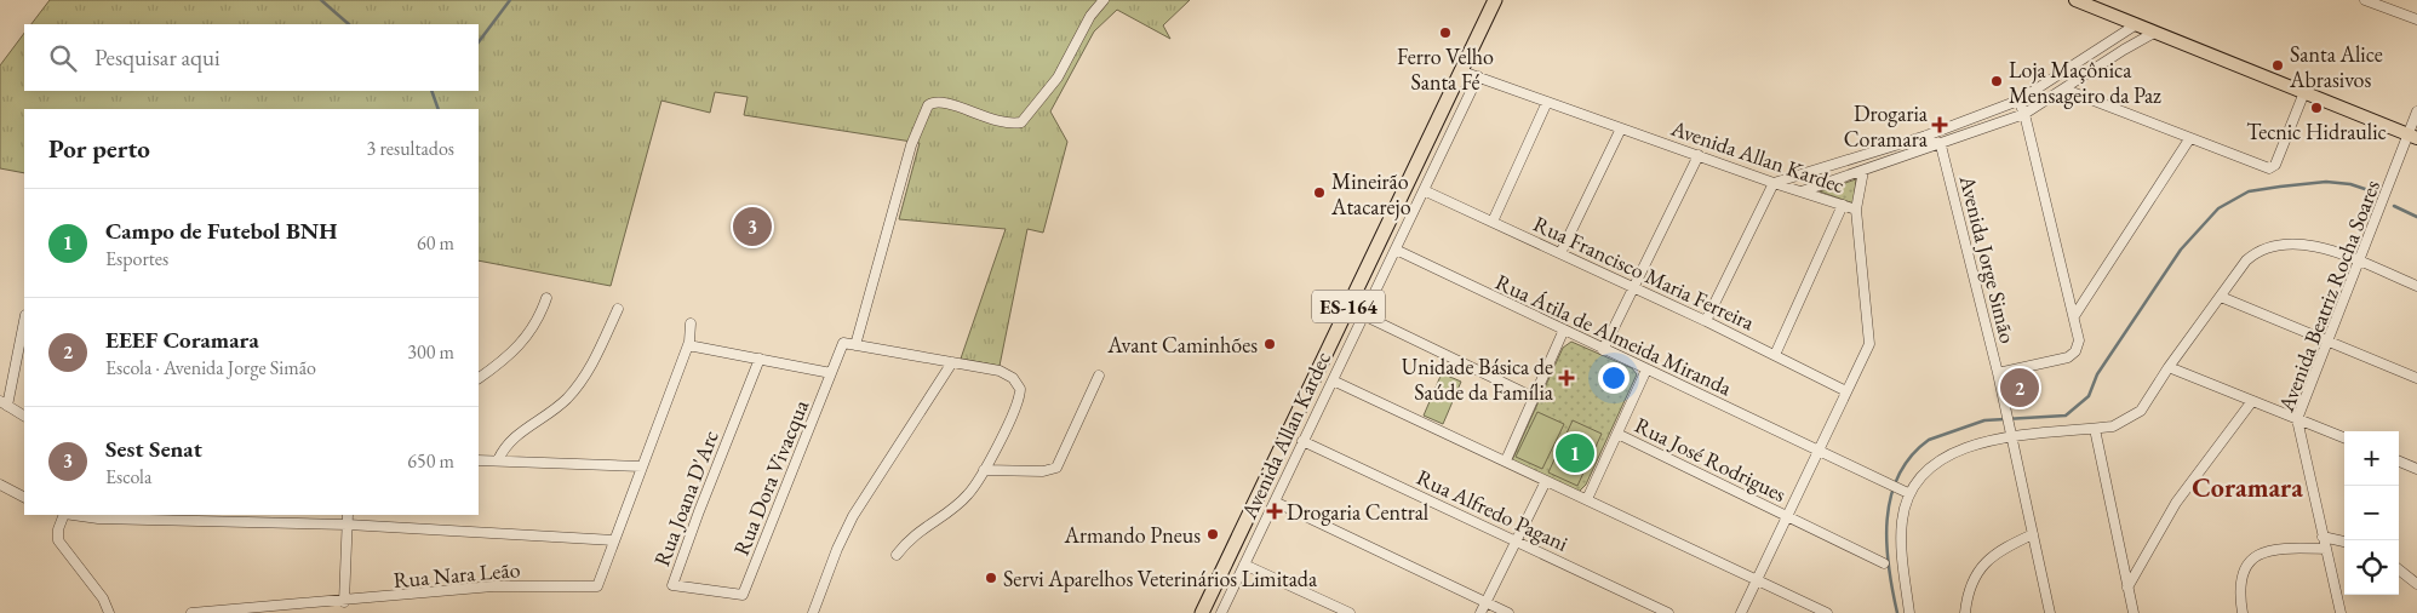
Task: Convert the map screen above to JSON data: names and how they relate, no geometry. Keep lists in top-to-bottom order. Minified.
{"streets":{"highway":["ES-164"],"street":["Avenida Allan Kardec","Avenida Jorge Simão","Rua Francisco Maria Ferreira","Avenida Beatriz Rocha Soares","Rua Átila de Almeida Miranda","Rua José Rodrigues","Rua Dora Vivacqua","Rua Joana D'Arc","Rua Alfredo Pagani","Rua Nara Leão"]},"crossings":[["Avenida Allan Kardec","Rua Francisco Maria Ferreira"],["Avenida Allan Kardec","ES-164"],["Avenida Allan Kardec","Rua Átila de Almeida Miranda"],["Avenida Allan Kardec","Rua José Rodrigues"],["Avenida Allan Kardec","Rua Alfredo Pagani"],["Rua Dora Vivacqua","Rua Joana D'Arc"]],"districts":["Coramara"],"places":{"other":["Ferro Velho Santa Fé","Santa Alice Abrasivos","Loja Maçônica Mensageiro da Paz","Tecnic Hidraulic","Mineirão Atacarejo","Avant Caminhões","Armando Pneus","Servi Aparelhos Veterinários Limitada"],"health":["Drogaria Coramara","Unidade Básica de Saúde da Família","Drogaria Central"]},"page":{"search":"Pesquisar aqui","heading":["Por perto","3 resultados"],"list":[{"mark":"1","name":"Campo de Futebol BNH","note":"Esportes","value":"60 m"},{"mark":"2","name":"EEEF Coramara","note":"Escola · Avenida Jorge Simão","value":"300 m"},{"mark":"3","name":"Sest Senat","note":"Escola","value":"650 m"}],"pins":["3","2","1"],"map_buttons":["+","−"]}}
